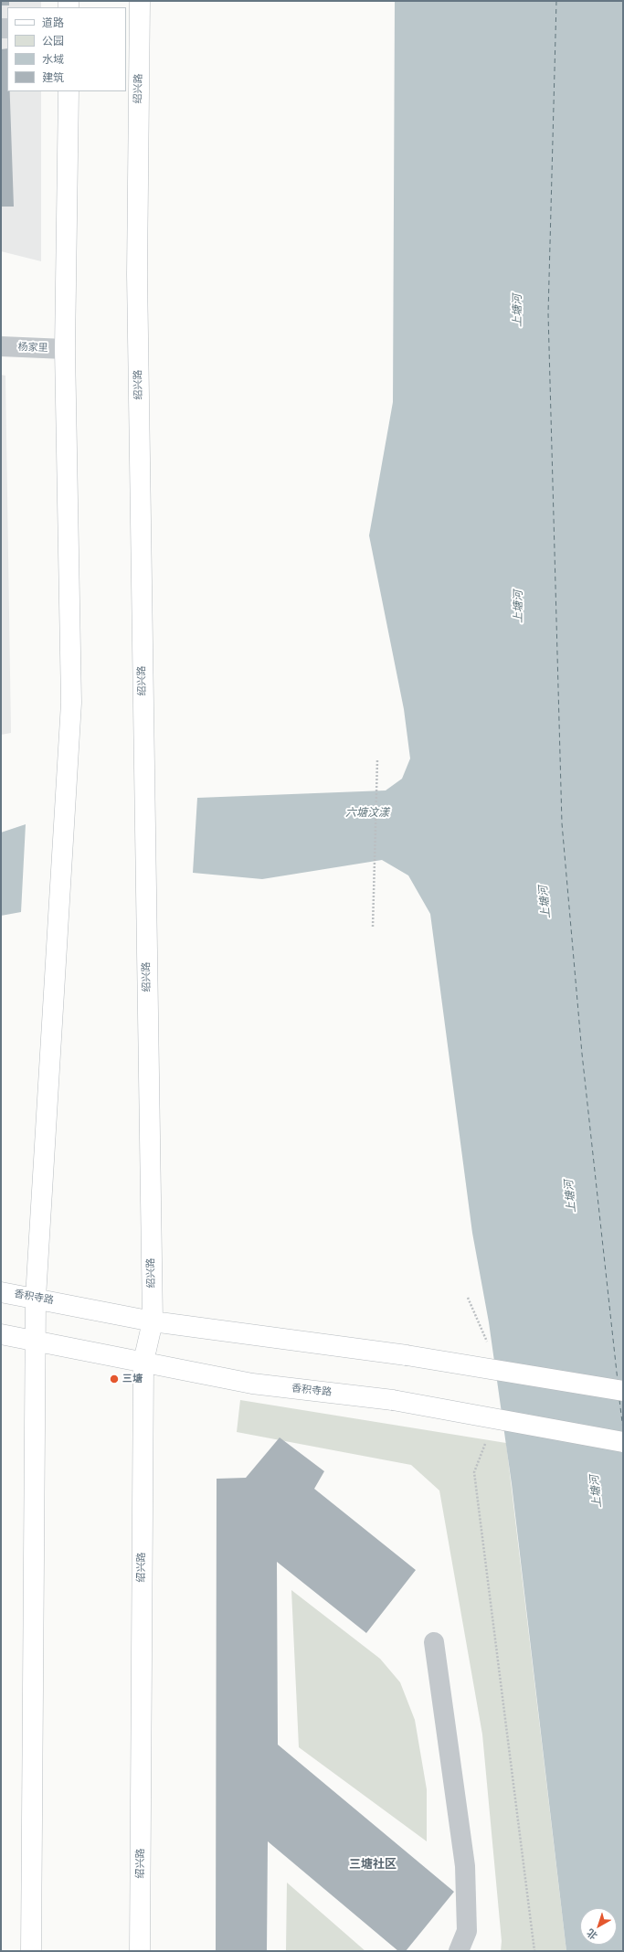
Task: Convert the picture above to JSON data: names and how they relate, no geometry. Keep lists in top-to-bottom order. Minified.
{"streets":{"main road":["绍兴路","香积寺路"],"street":["杨家里"]},"crossings":[["绍兴路","香积寺路"]],"districts":["三塘社区"],"water":["上塘河","六塘汶漾"],"places":["三塘"],"legend":["道路","公园","水域","建筑"],"north":"bottom left"}
